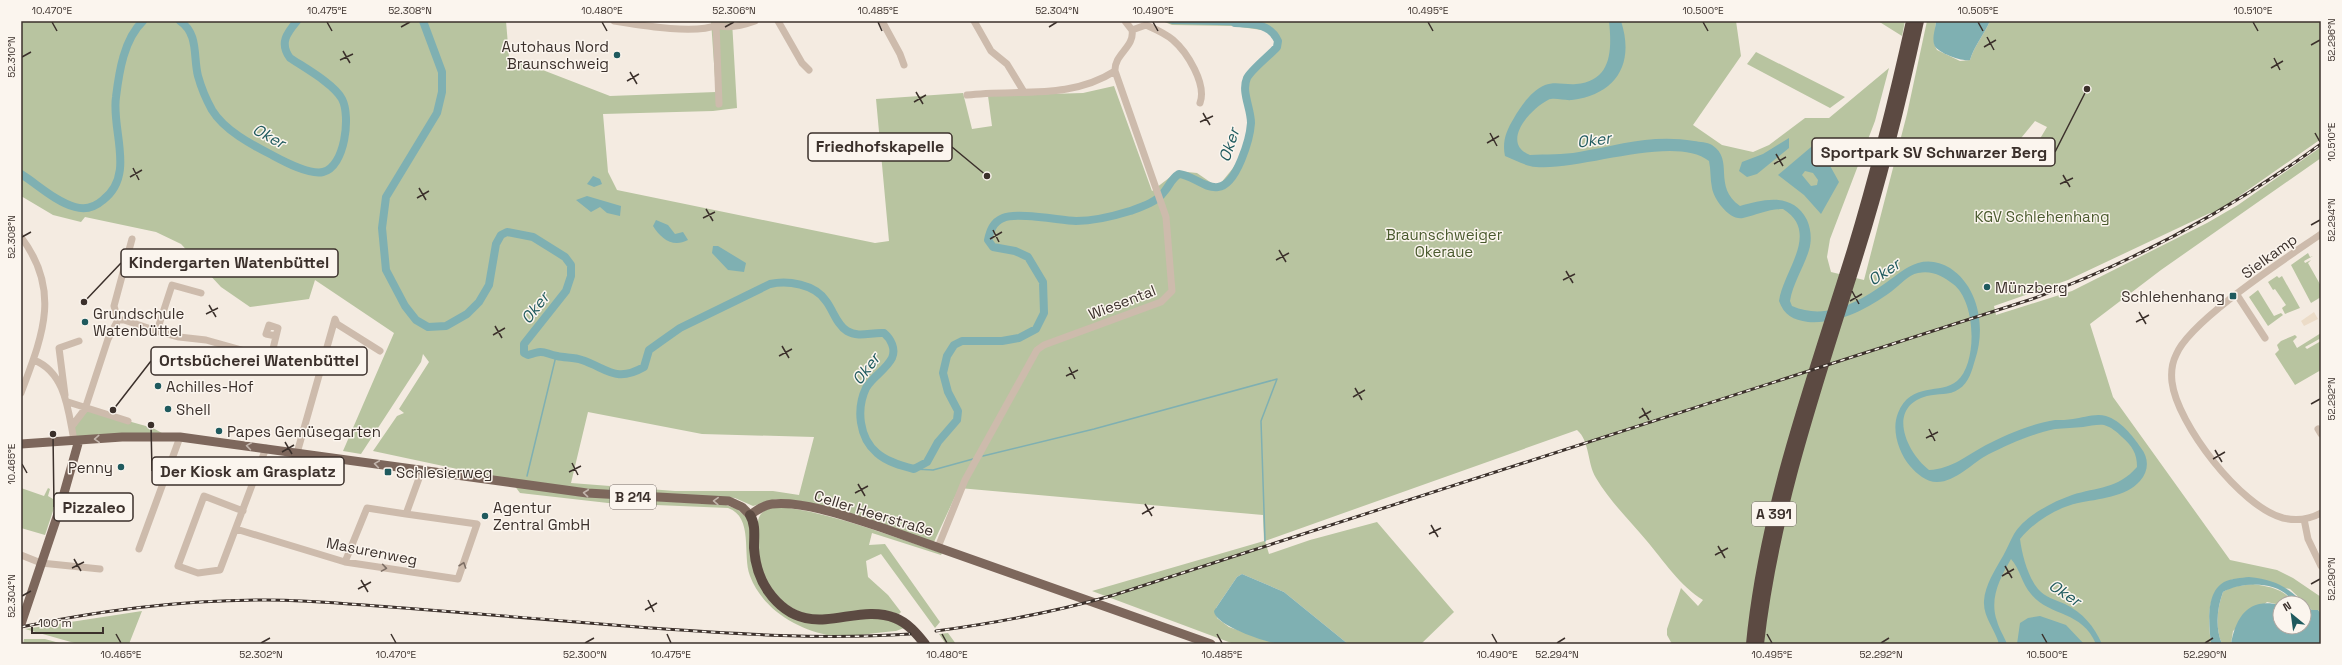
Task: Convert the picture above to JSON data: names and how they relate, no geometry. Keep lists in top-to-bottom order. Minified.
{"streets":{"highway":["A 391"],"main road":["B 214","Celler Heerstraße"],"street":["Sielkamp","Wiesental","Masurenweg"]},"crossings":[["Wiesental","Celler Heerstraße"],["B 214","Celler Heerstraße"]],"water":["Oker"],"parks":["KGV Schlehenhang","Braunschweiger Okeraue"],"places":{"other":["Autohaus Nord Braunschweig","Sportpark SV Schwarzer Berg","Friedhofskapelle","Münzberg","Kindergarten Watenbüttel","Grundschule Watenbüttel","Achilles-Hof","Shell","Ortsbücherei Watenbüttel","Der Kiosk am Grasplatz","Papes Gemüsegarten","Pizzaleo","Penny","Agentur Zentral GmbH"],"transit":["Schlehenhang","Schlesierweg"]},"scale_bar":"100 m","north":"top left","coordinates":["10.470°E","10.475°E","52.308°N","10.480°E","52.306°N","10.485°E","52.304°N","10.490°E","10.495°E","10.500°E","10.505°E","10.510°E","52.296°N","52.310°N","52.294°N","52.292°N","10.465°E","52.290°N","52.302°N","52.300°N"]}
